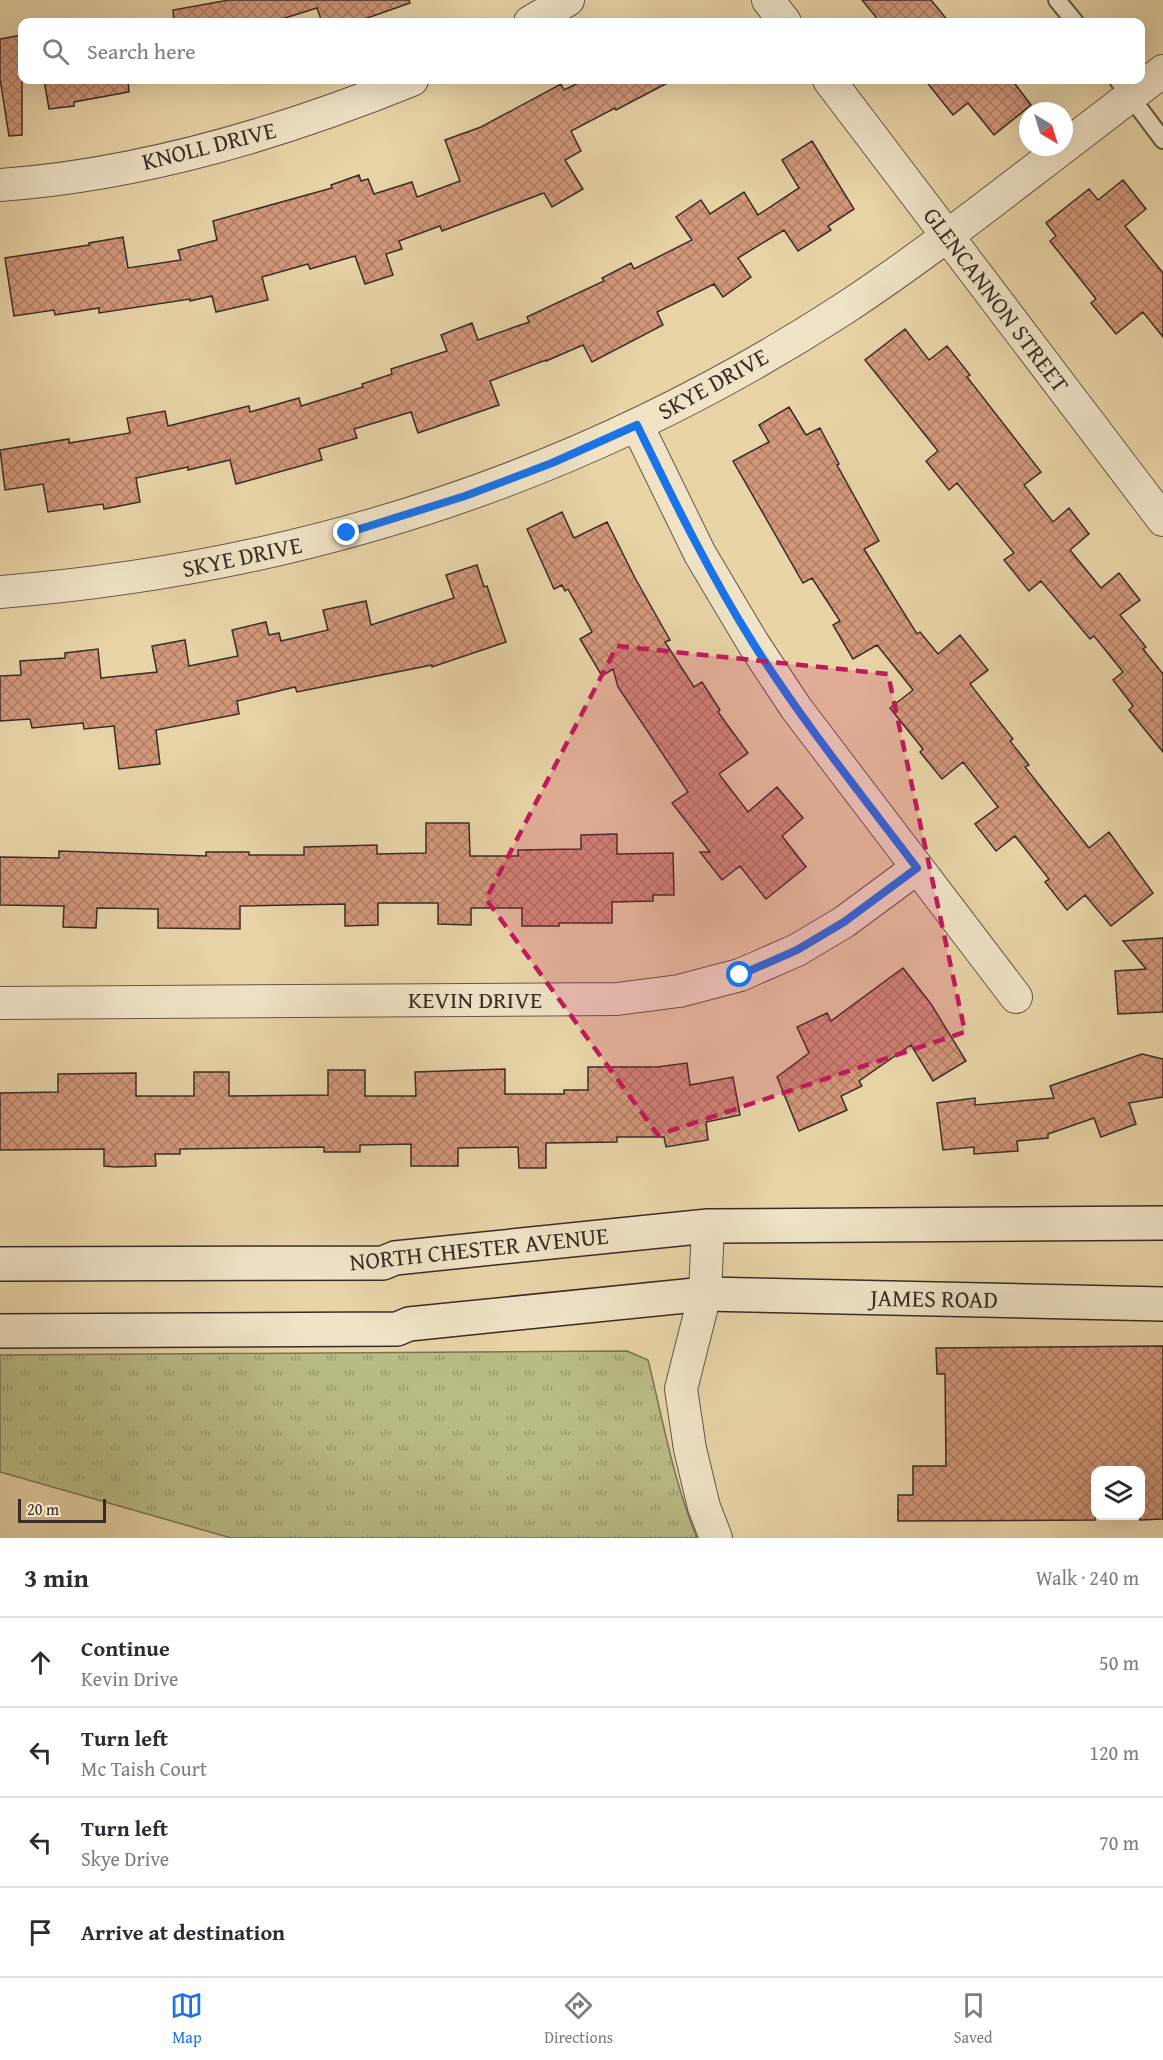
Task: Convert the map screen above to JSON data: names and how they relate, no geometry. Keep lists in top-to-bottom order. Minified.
{"streets":{"main road":["NORTH CHESTER AVENUE","JAMES ROAD"],"street":["KNOLL DRIVE","GLENCANNON STREET","SKYE DRIVE","KEVIN DRIVE"]},"crossings":[["GLENCANNON STREET","SKYE DRIVE"]],"scale_bar":"20 m","north":"bottom right","page":{"search":"Search here","scale":"20 m","heading":["3 min","Walk · 240 m"],"list":[["Continue","Kevin Drive","50 m"],["Turn left","Mc Taish Court","120 m"],["Turn left","Skye Drive","70 m"],"Arrive at destination"],"nav":["Map","Directions","Saved"]}}
